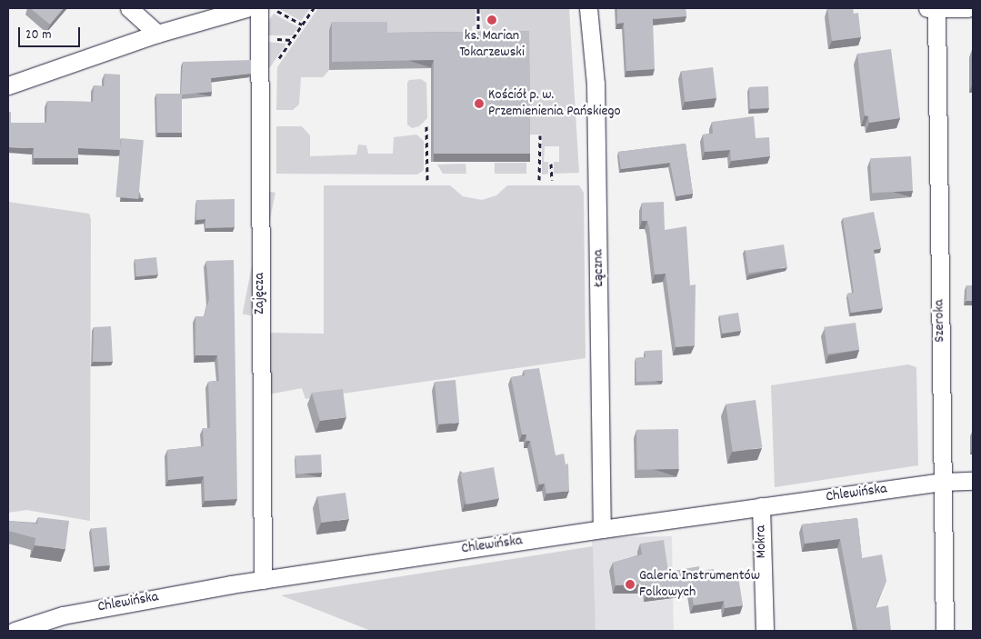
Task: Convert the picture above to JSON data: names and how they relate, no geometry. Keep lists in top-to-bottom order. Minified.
{"streets":{"street":["Łączna","Zajęcza","Szeroka","Chlewińska","Mokra"]},"crossings":[["Łączna","Chlewińska"],["Zajęcza","Chlewińska"],["Szeroka","Chlewińska"],["Chlewińska","Mokra"]],"places":["ks. Marian Tokarzewski","Kościół p. w. Przemienienia Pańskiego","Galeria Instrumentów Folkowych"],"scale_bar":"20 m"}
